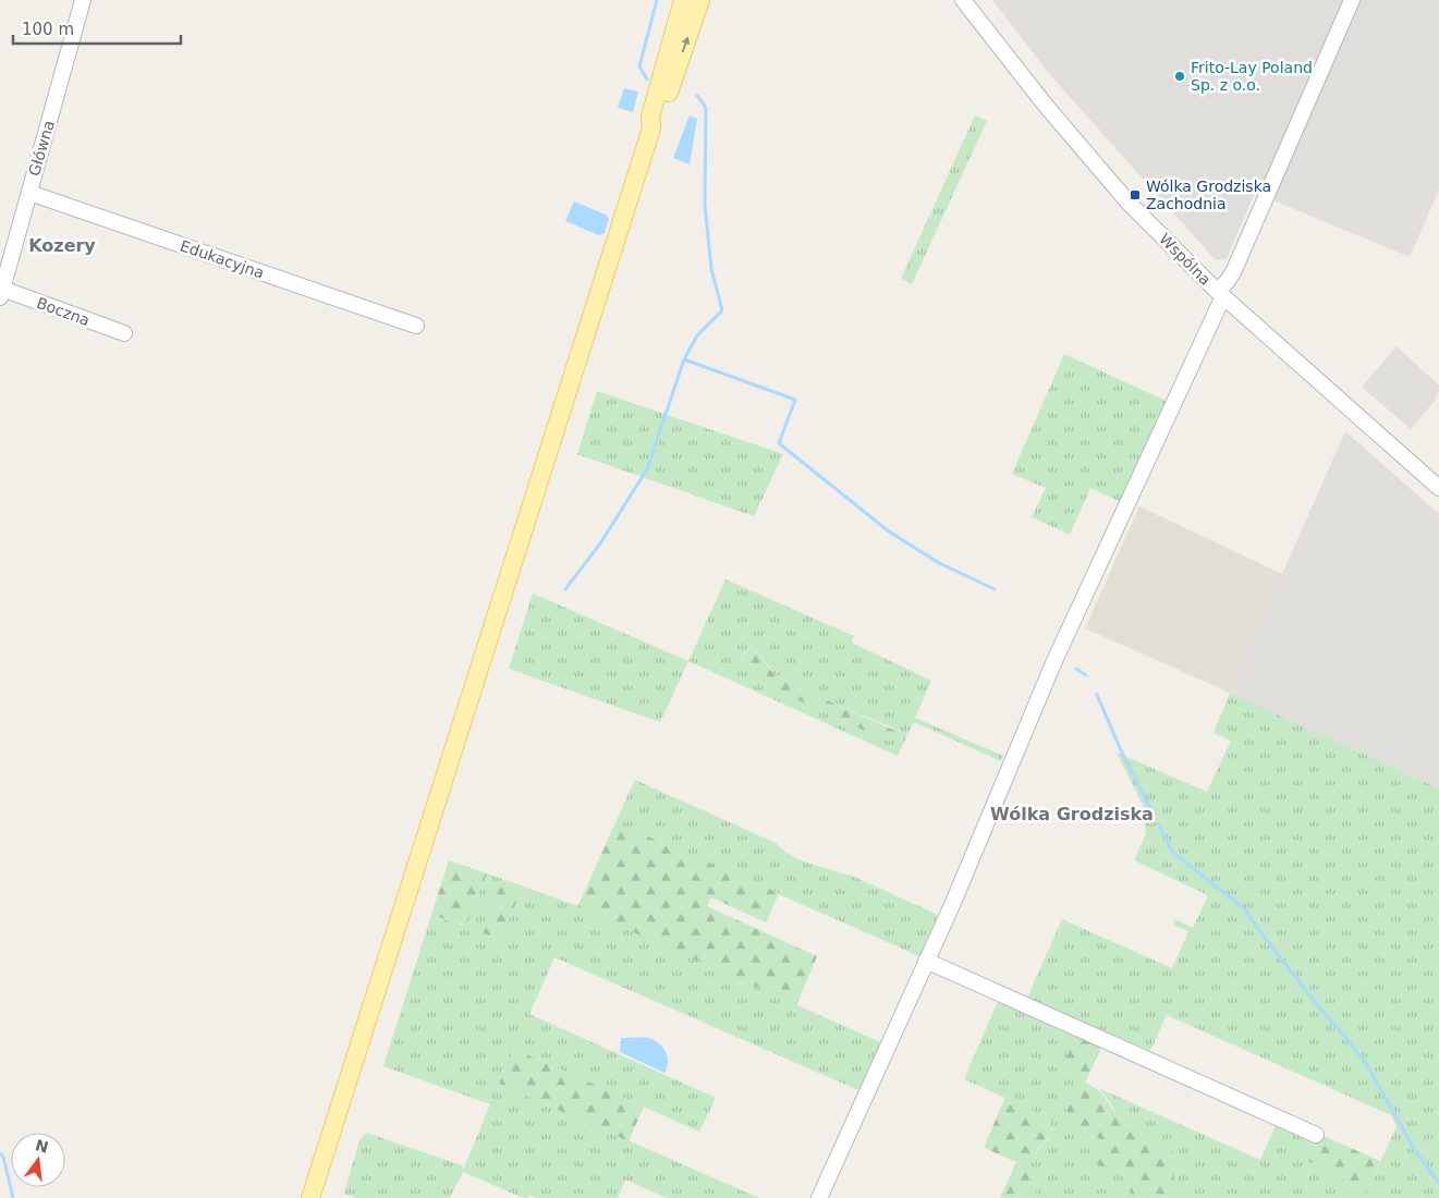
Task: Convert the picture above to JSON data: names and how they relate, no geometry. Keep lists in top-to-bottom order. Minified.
{"streets":{"street":["Główna","Edukacyjna","Wspólna","Boczna"]},"crossings":[["Główna","Edukacyjna"],["Główna","Boczna"]],"districts":["Kozery","Wólka Grodziska"],"places":{"other":["Frito-Lay Poland Sp. z o.o."],"transit":["Wólka Grodziska Zachodnia"]},"scale_bar":"100 m","north":"top"}
